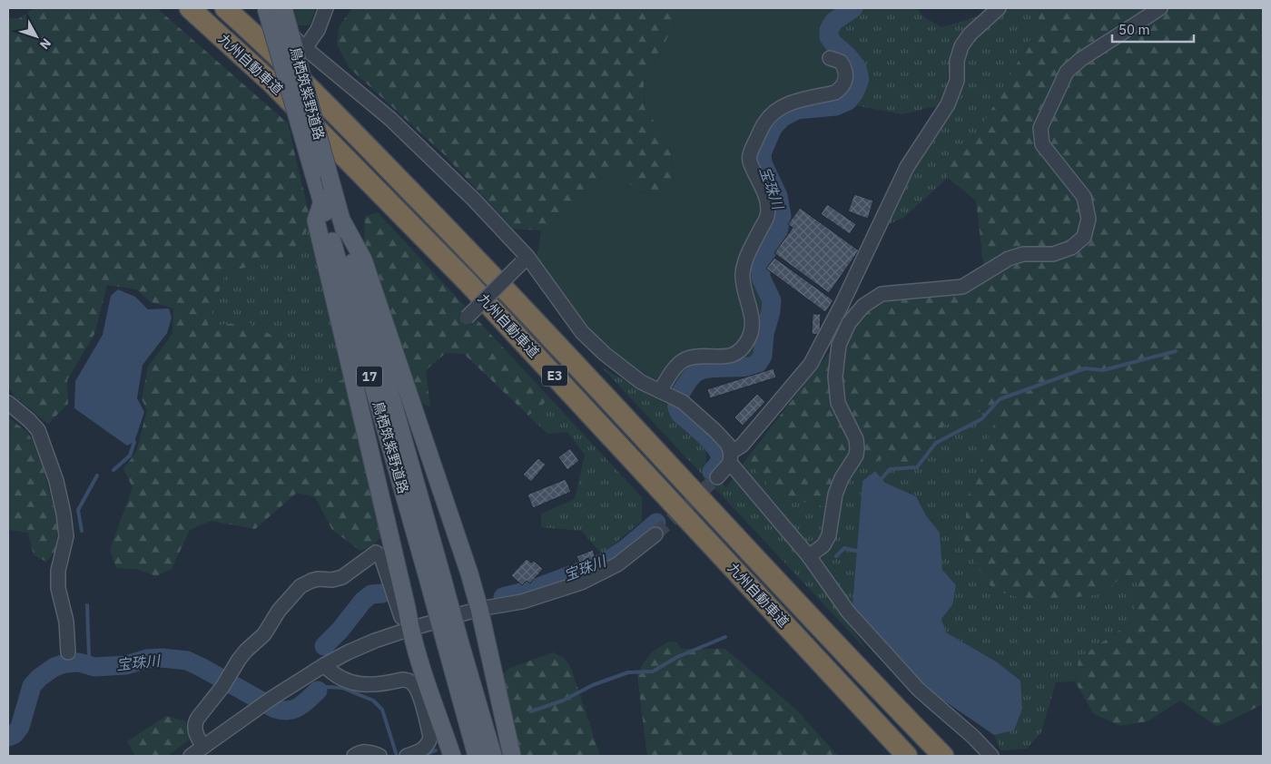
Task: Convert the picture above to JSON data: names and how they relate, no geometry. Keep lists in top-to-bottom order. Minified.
{"streets":{"highway":["九州自動車道","E3"],"main road":["鳥栖筑紫野道路","17"]},"water":["宝珠川"],"scale_bar":"50 m","north":"bottom right"}
